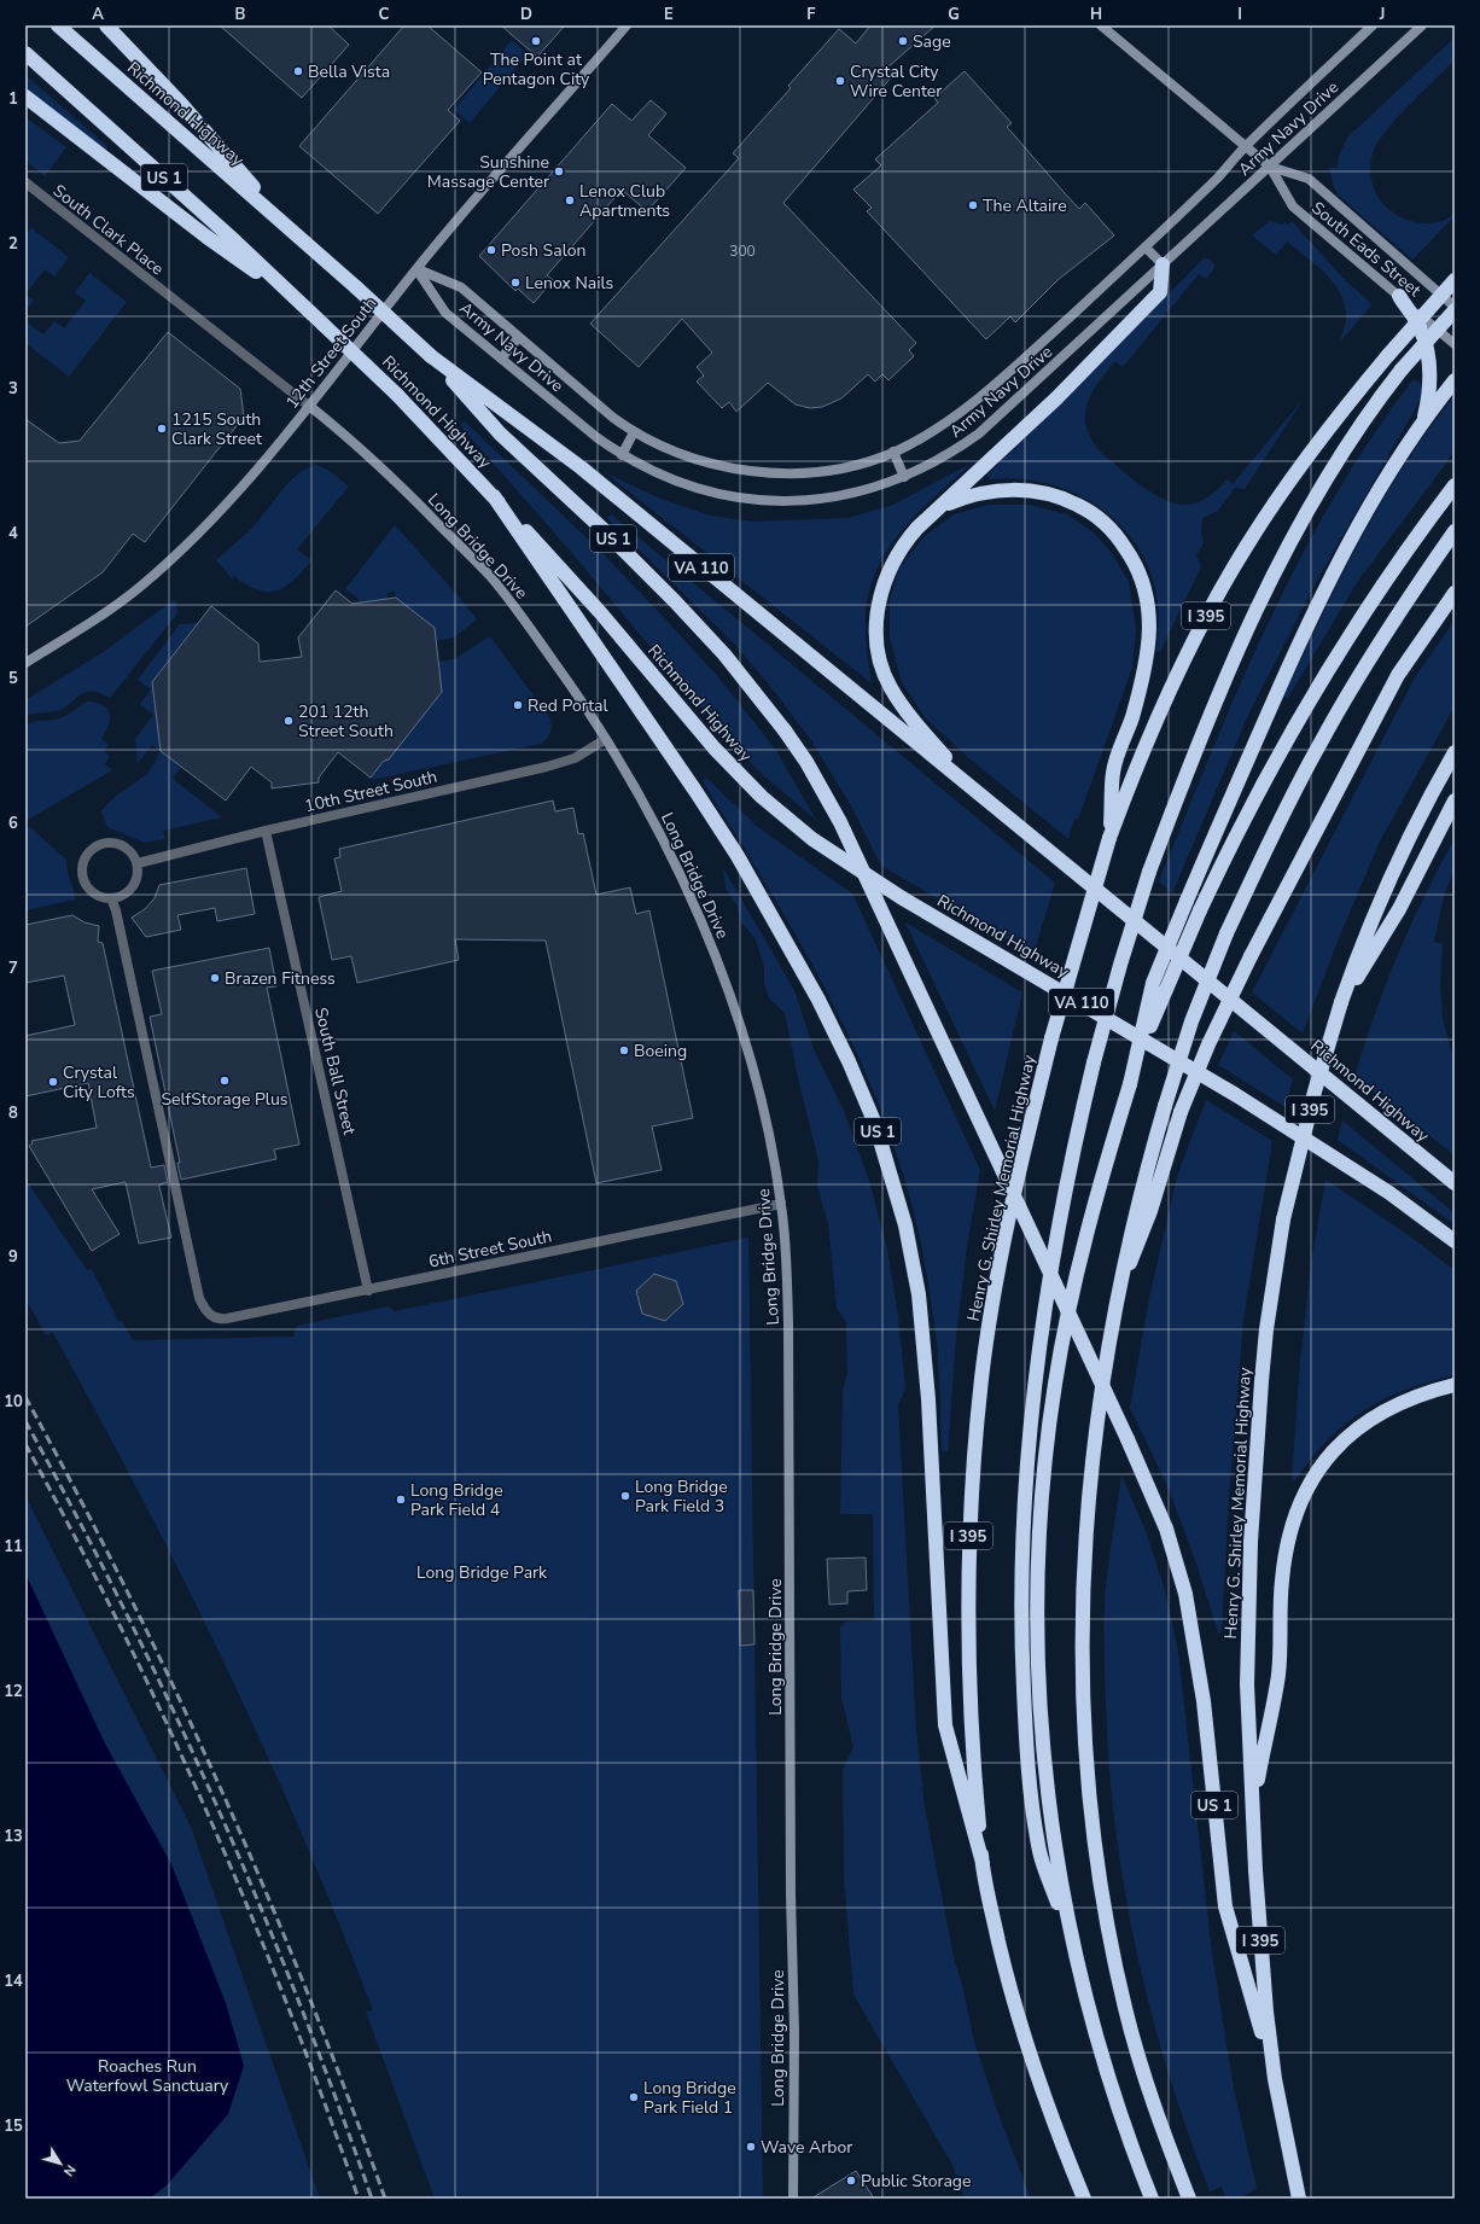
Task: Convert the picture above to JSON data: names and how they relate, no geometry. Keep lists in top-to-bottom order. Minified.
{"streets":{"highway":["Richmond Highway","US 1","VA 110","I 395","Henry G. Shirley Memorial Highway"],"street":["Army Navy Drive","South Clark Place","South Eads Street","12th Street South","Long Bridge Drive","10th Street South","South Ball Street","6th Street South"]},"crossings":[["Richmond Highway","US 1"],["Army Navy Drive","South Eads Street"],["Army Navy Drive","12th Street South"],["US 1","Henry G. Shirley Memorial Highway"],["South Clark Place","12th Street South"],["South Clark Place","Long Bridge Drive"],["12th Street South","Long Bridge Drive"],["Long Bridge Drive","10th Street South"],["Long Bridge Drive","6th Street South"],["10th Street South","South Ball Street"],["10th Street South","6th Street South"],["South Ball Street","6th Street South"]],"parks":["Long Bridge Park","Roaches Run Waterfowl Sanctuary"],"places":["The Point at Pentagon City","Sage","Bella Vista","Crystal City Wire Center","Sunshine Massage Center","Lenox Club Apartments","The Altaire","Posh Salon","Lenox Nails","1215 South Clark Street","Red Portal","201 12th Street South","Brazen Fitness","Boeing","SelfStorage Plus","Crystal City Lofts","Long Bridge Park Field 3","Long Bridge Park Field 4","Long Bridge Park Field 1","Wave Arbor","Public Storage"],"house_numbers":["300"],"north":"bottom right","grid":{"columns":["A","B","C","D","E","F","G","H","I","J"],"rows":["1","2","3","4","5","6","7","8","9","10","11","12","13","14","15"]}}
